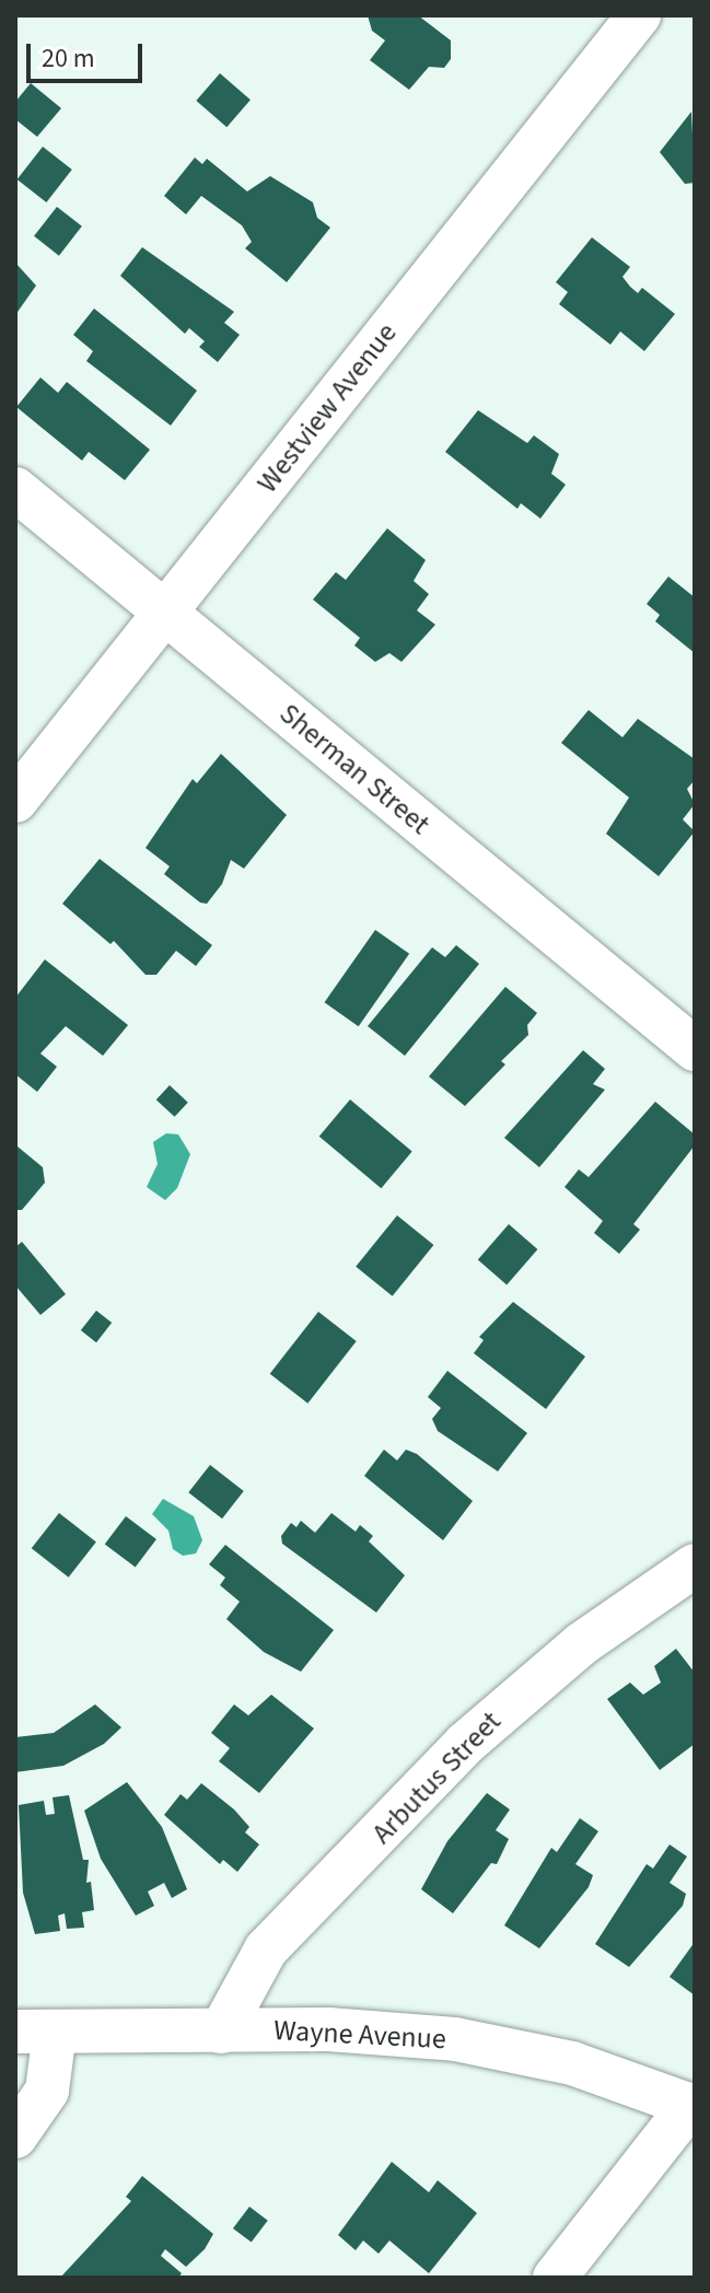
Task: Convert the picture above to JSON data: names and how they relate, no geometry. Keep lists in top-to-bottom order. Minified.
{"streets":{"street":["Westview Avenue","Sherman Street","Arbutus Street","Wayne Avenue"]},"crossings":[["Westview Avenue","Sherman Street"],["Arbutus Street","Wayne Avenue"]],"scale_bar":"20 m"}
